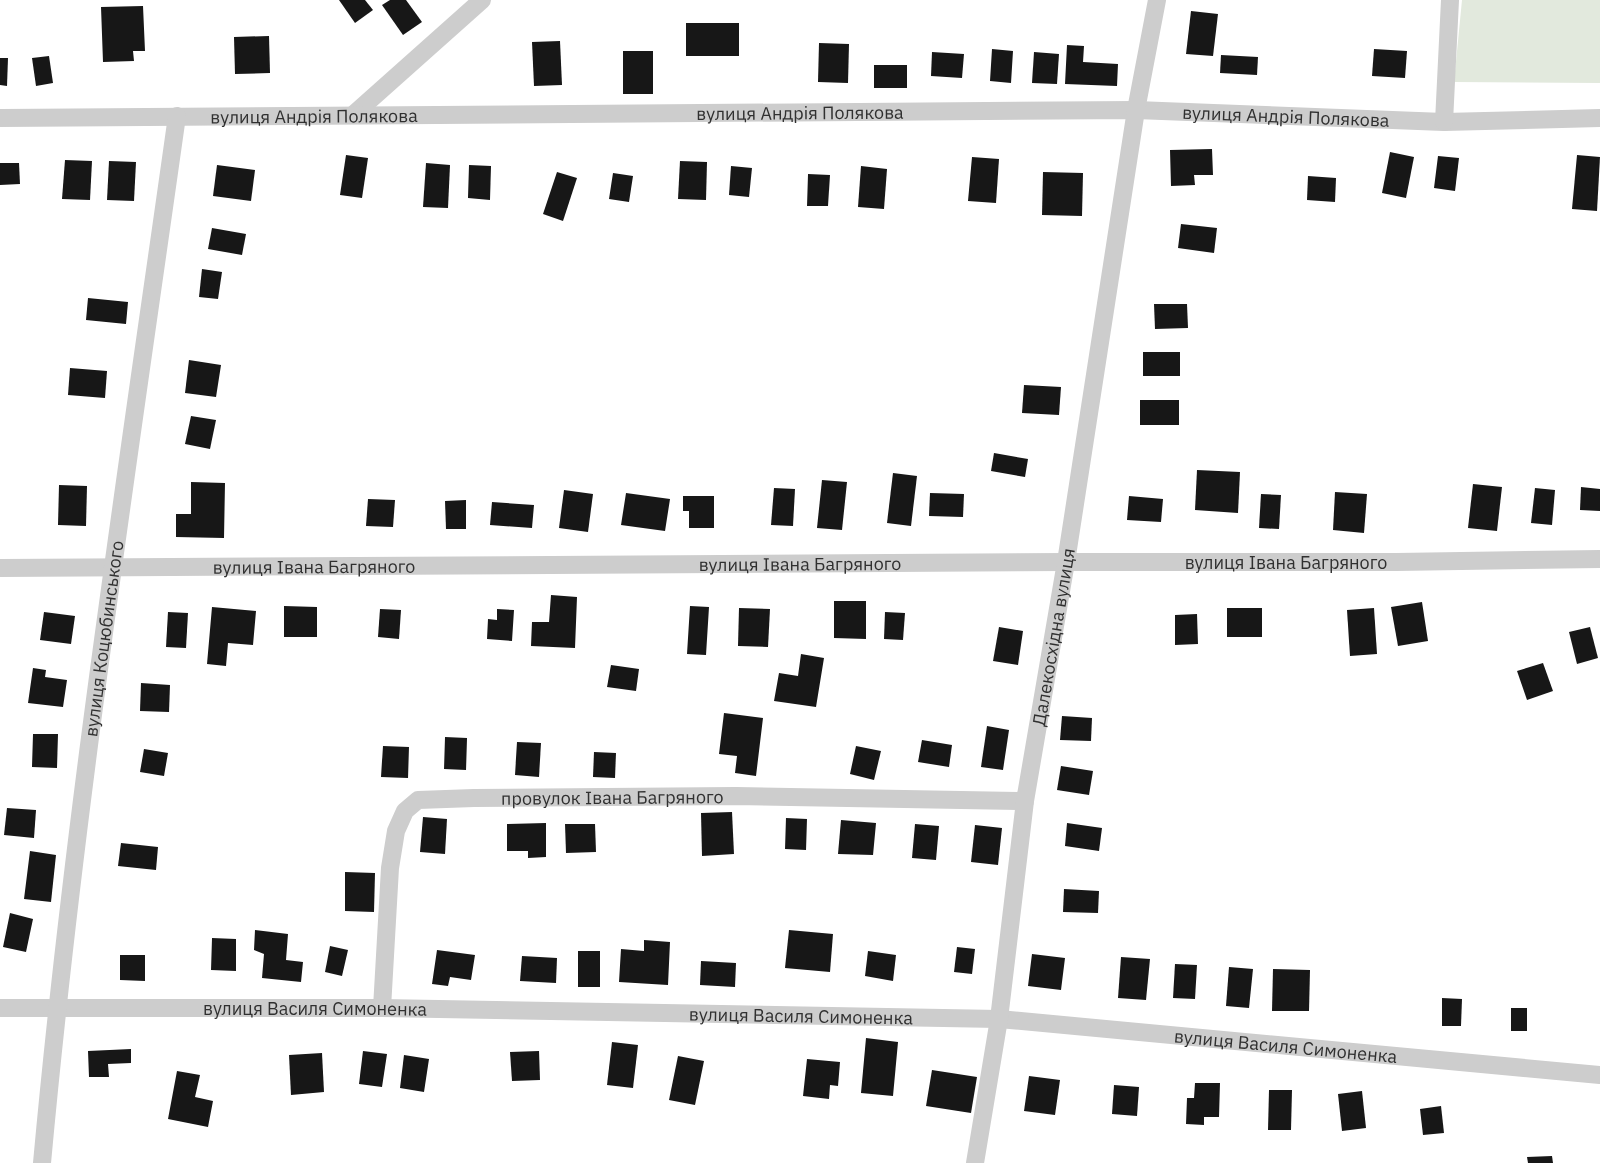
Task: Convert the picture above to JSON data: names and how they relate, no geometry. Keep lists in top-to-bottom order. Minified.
{"streets":{"street":["вулиця Андрія Полякова","вулиця Івана Багряного","Далекосхідна вулиця","вулиця Коцюбинського","провулок Івана Багряного","вулиця Василя Симоненка"]},"crossings":[["вулиця Андрія Полякова","Далекосхідна вулиця"],["вулиця Андрія Полякова","вулиця Коцюбинського"],["вулиця Івана Багряного","Далекосхідна вулиця"],["вулиця Івана Багряного","вулиця Коцюбинського"],["Далекосхідна вулиця","провулок Івана Багряного"],["Далекосхідна вулиця","вулиця Василя Симоненка"],["вулиця Коцюбинського","вулиця Василя Симоненка"],["провулок Івана Багряного","вулиця Василя Симоненка"]]}
